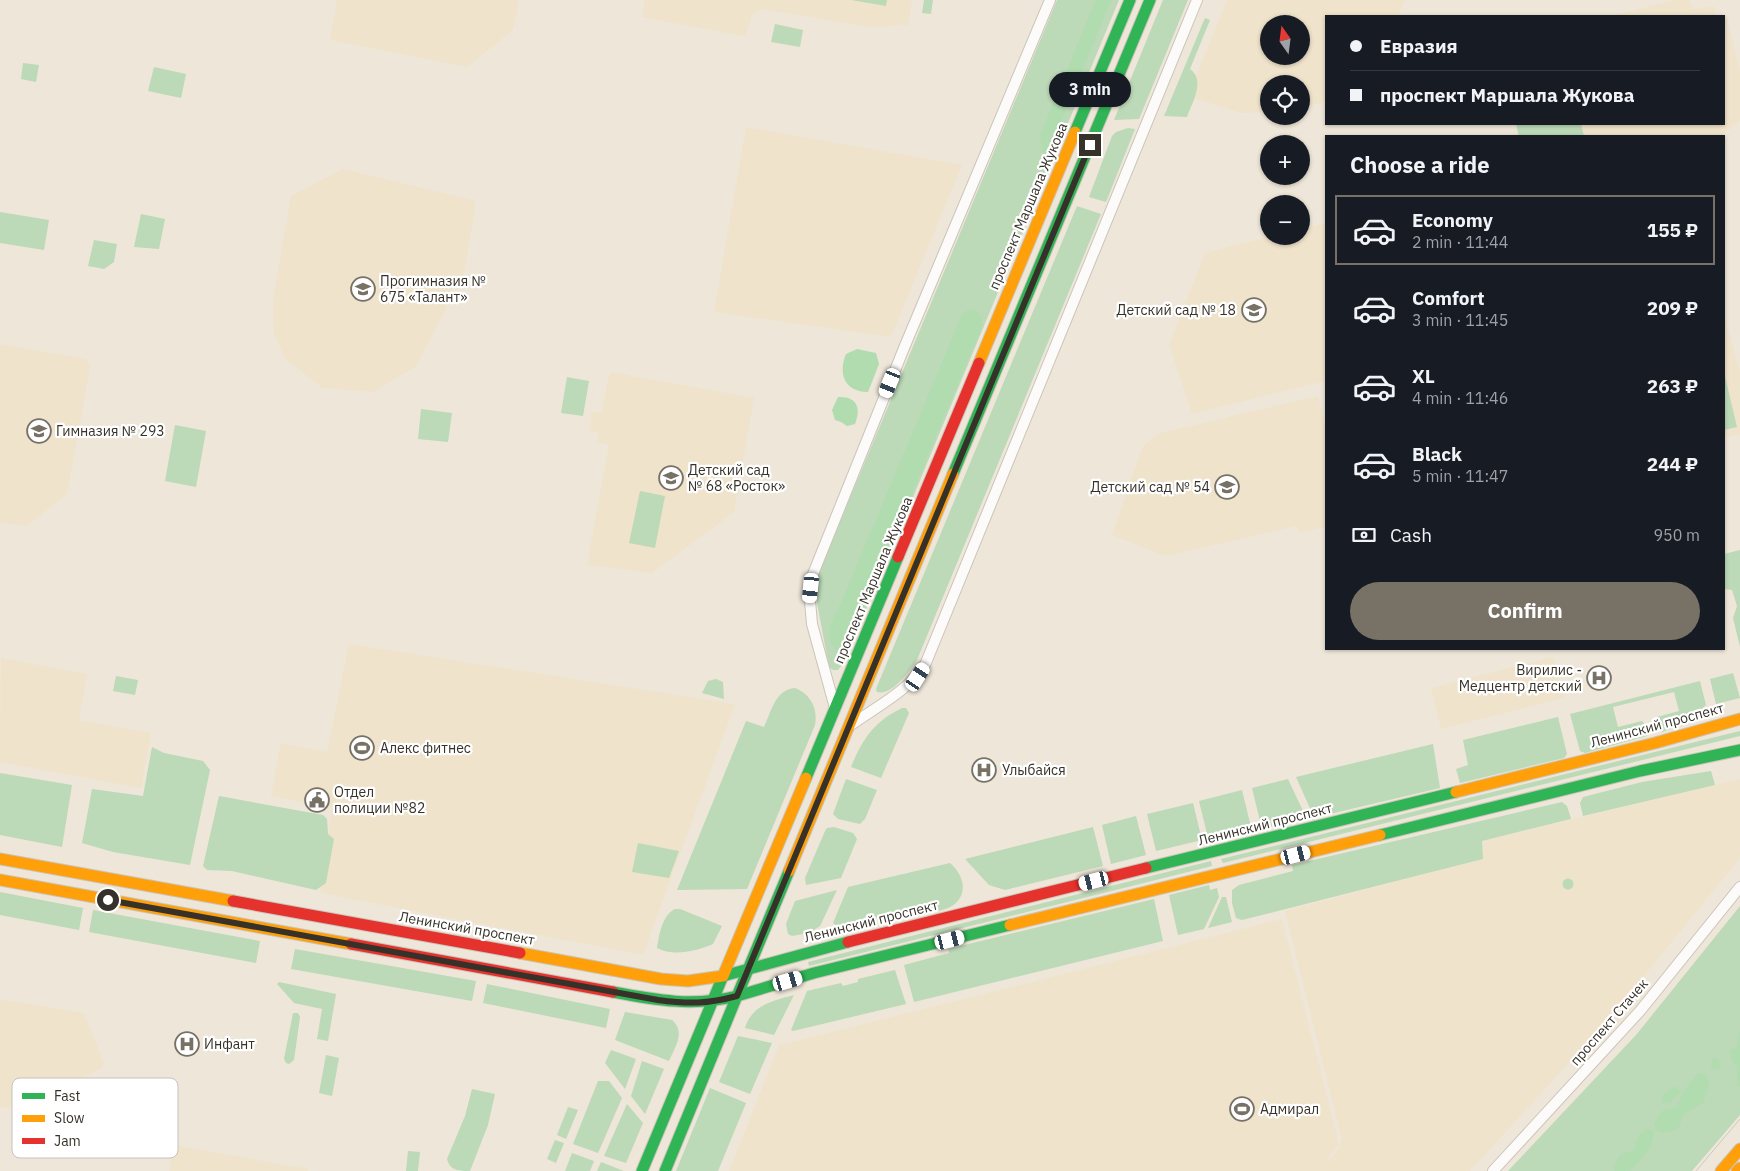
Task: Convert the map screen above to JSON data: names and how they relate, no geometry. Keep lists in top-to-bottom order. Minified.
{"streets":{"main road":["проспект Маршала Жукова","Ленинский проспект"],"street":["проспект Стачек"]},"crossings":[["проспект Маршала Жукова","Ленинский проспект"]],"places":{"school or university":["Прогимназия № 675 «Талант»","Детский сад № 18","Гимназия № 293","Детский сад № 68 «Росток»","Детский сад № 54"],"hospital":["Вирилис - Медцентр детский","Улыбайся","Инфант"],"sports":["Алекс фитнес","Адмирал"],"public building":["Отдел полиции №82"]},"legend":["Fast","Slow","Jam"],"north":"top","page":{"map_buttons":["+","−"],"banner":["Евразия","проспект Маршала Жукова"],"bubble":"3 min","heading":"Choose a ride","list":[{"name":"Economy","note":"2 min · 11:44","value":"155 ₽"},{"name":"Comfort","note":"3 min · 11:45","value":"209 ₽"},{"name":"XL","note":"4 min · 11:46","value":"263 ₽"},{"name":"Black","note":"5 min · 11:47","value":"244 ₽"}],"pay":["Cash","950 m"],"buttons":"Confirm"}}
